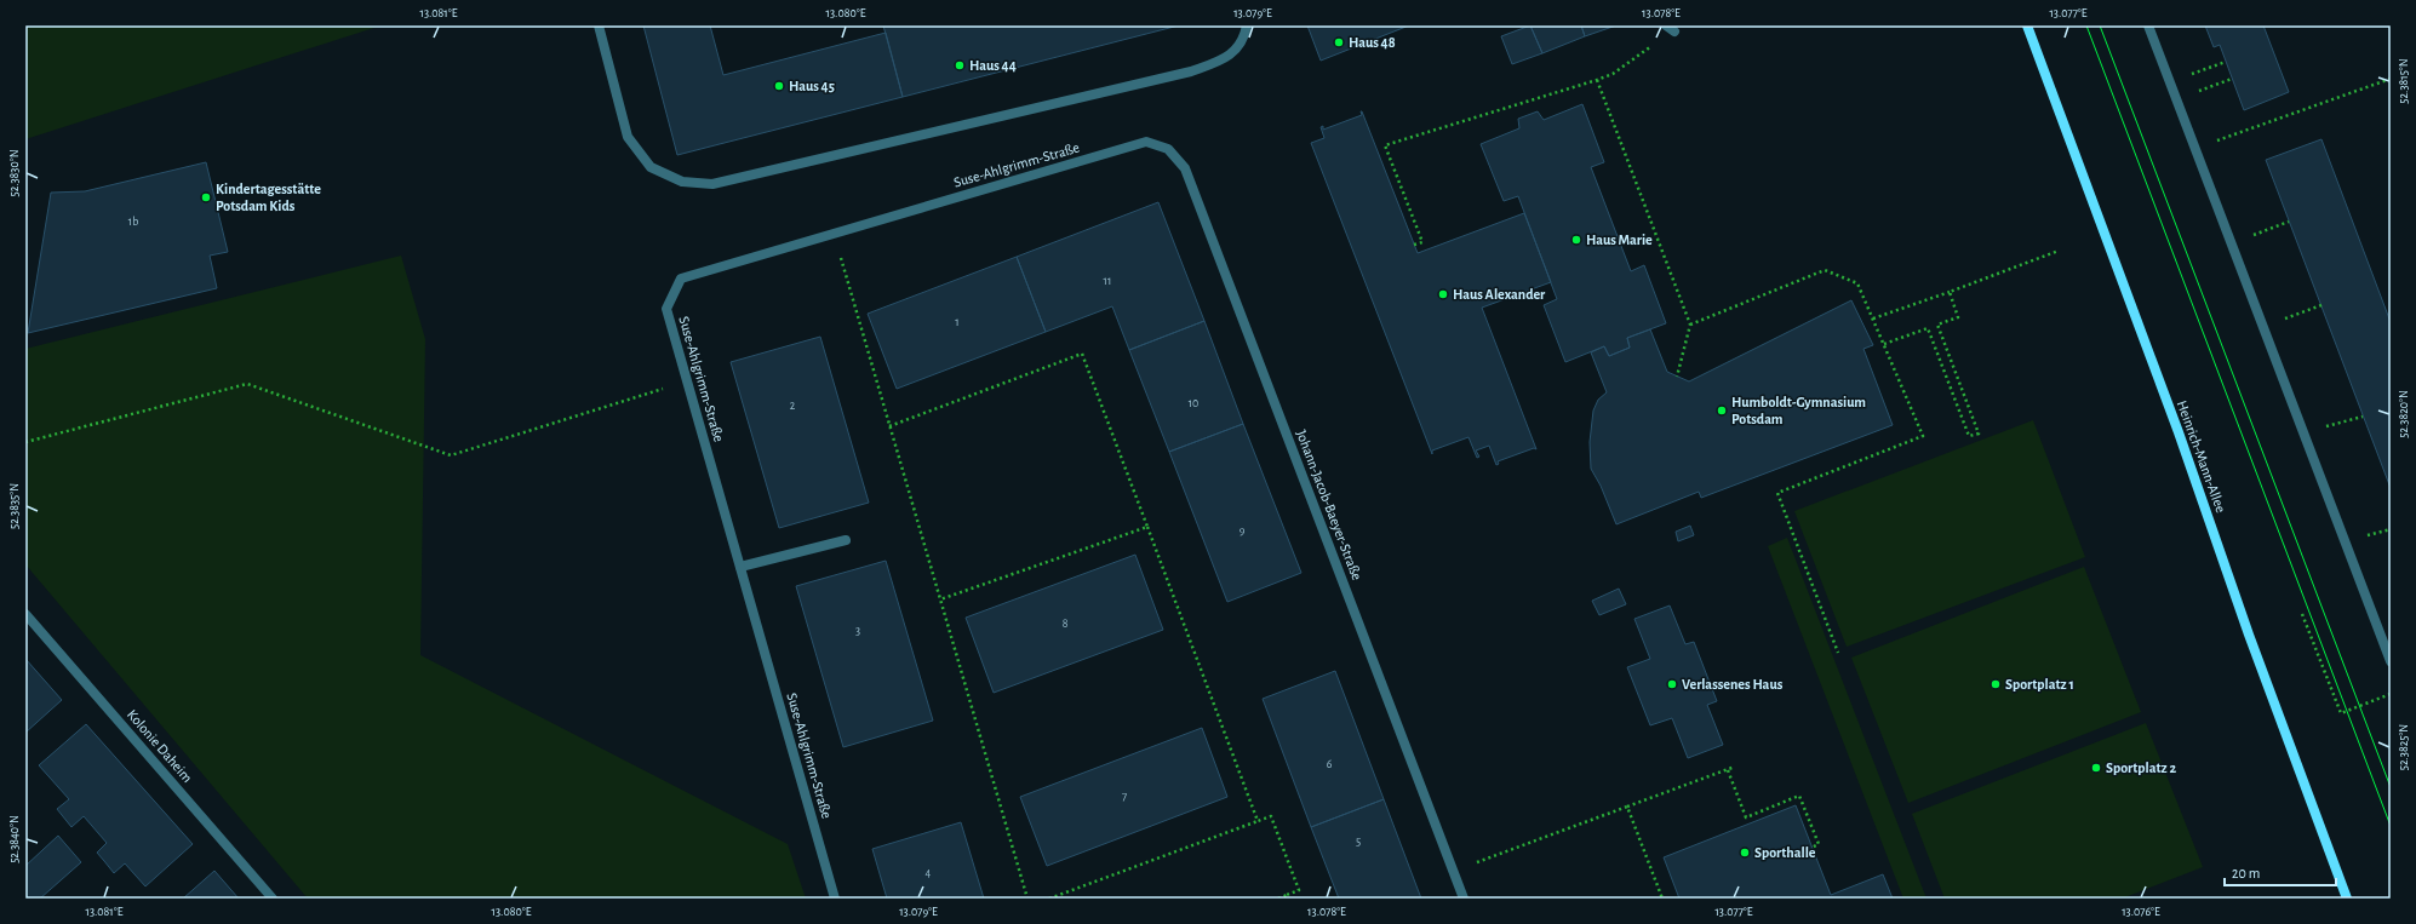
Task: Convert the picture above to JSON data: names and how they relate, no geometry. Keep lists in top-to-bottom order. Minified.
{"streets":{"main road":["Heinrich-Mann-Allee"],"street":["Suse-Ahlgrimm-Straße","Johann-Jacob-Baeyer-Straße","Kolonie Daheim"]},"crossings":[["Suse-Ahlgrimm-Straße","Johann-Jacob-Baeyer-Straße"]],"places":["Haus 48","Haus 44","Haus 45","Kindertagesstätte Potsdam Kids","Haus Marie","Haus Alexander","Humboldt-Gymnasium Potsdam","Verlassenes Haus","Sportplatz 1","Sportplatz 2","Sporthalle"],"house_numbers":["1b","11","1","10","2","9","8","3","6","7","5","4"],"scale_bar":"20 m","coordinates":["13.081°E","13.080°E","13.079°E","13.078°E","13.077°E","52.3815°N","52.3830°N","52.3820°N","52.3835°N","52.3825°N","52.3840°N","13.076°E"]}
